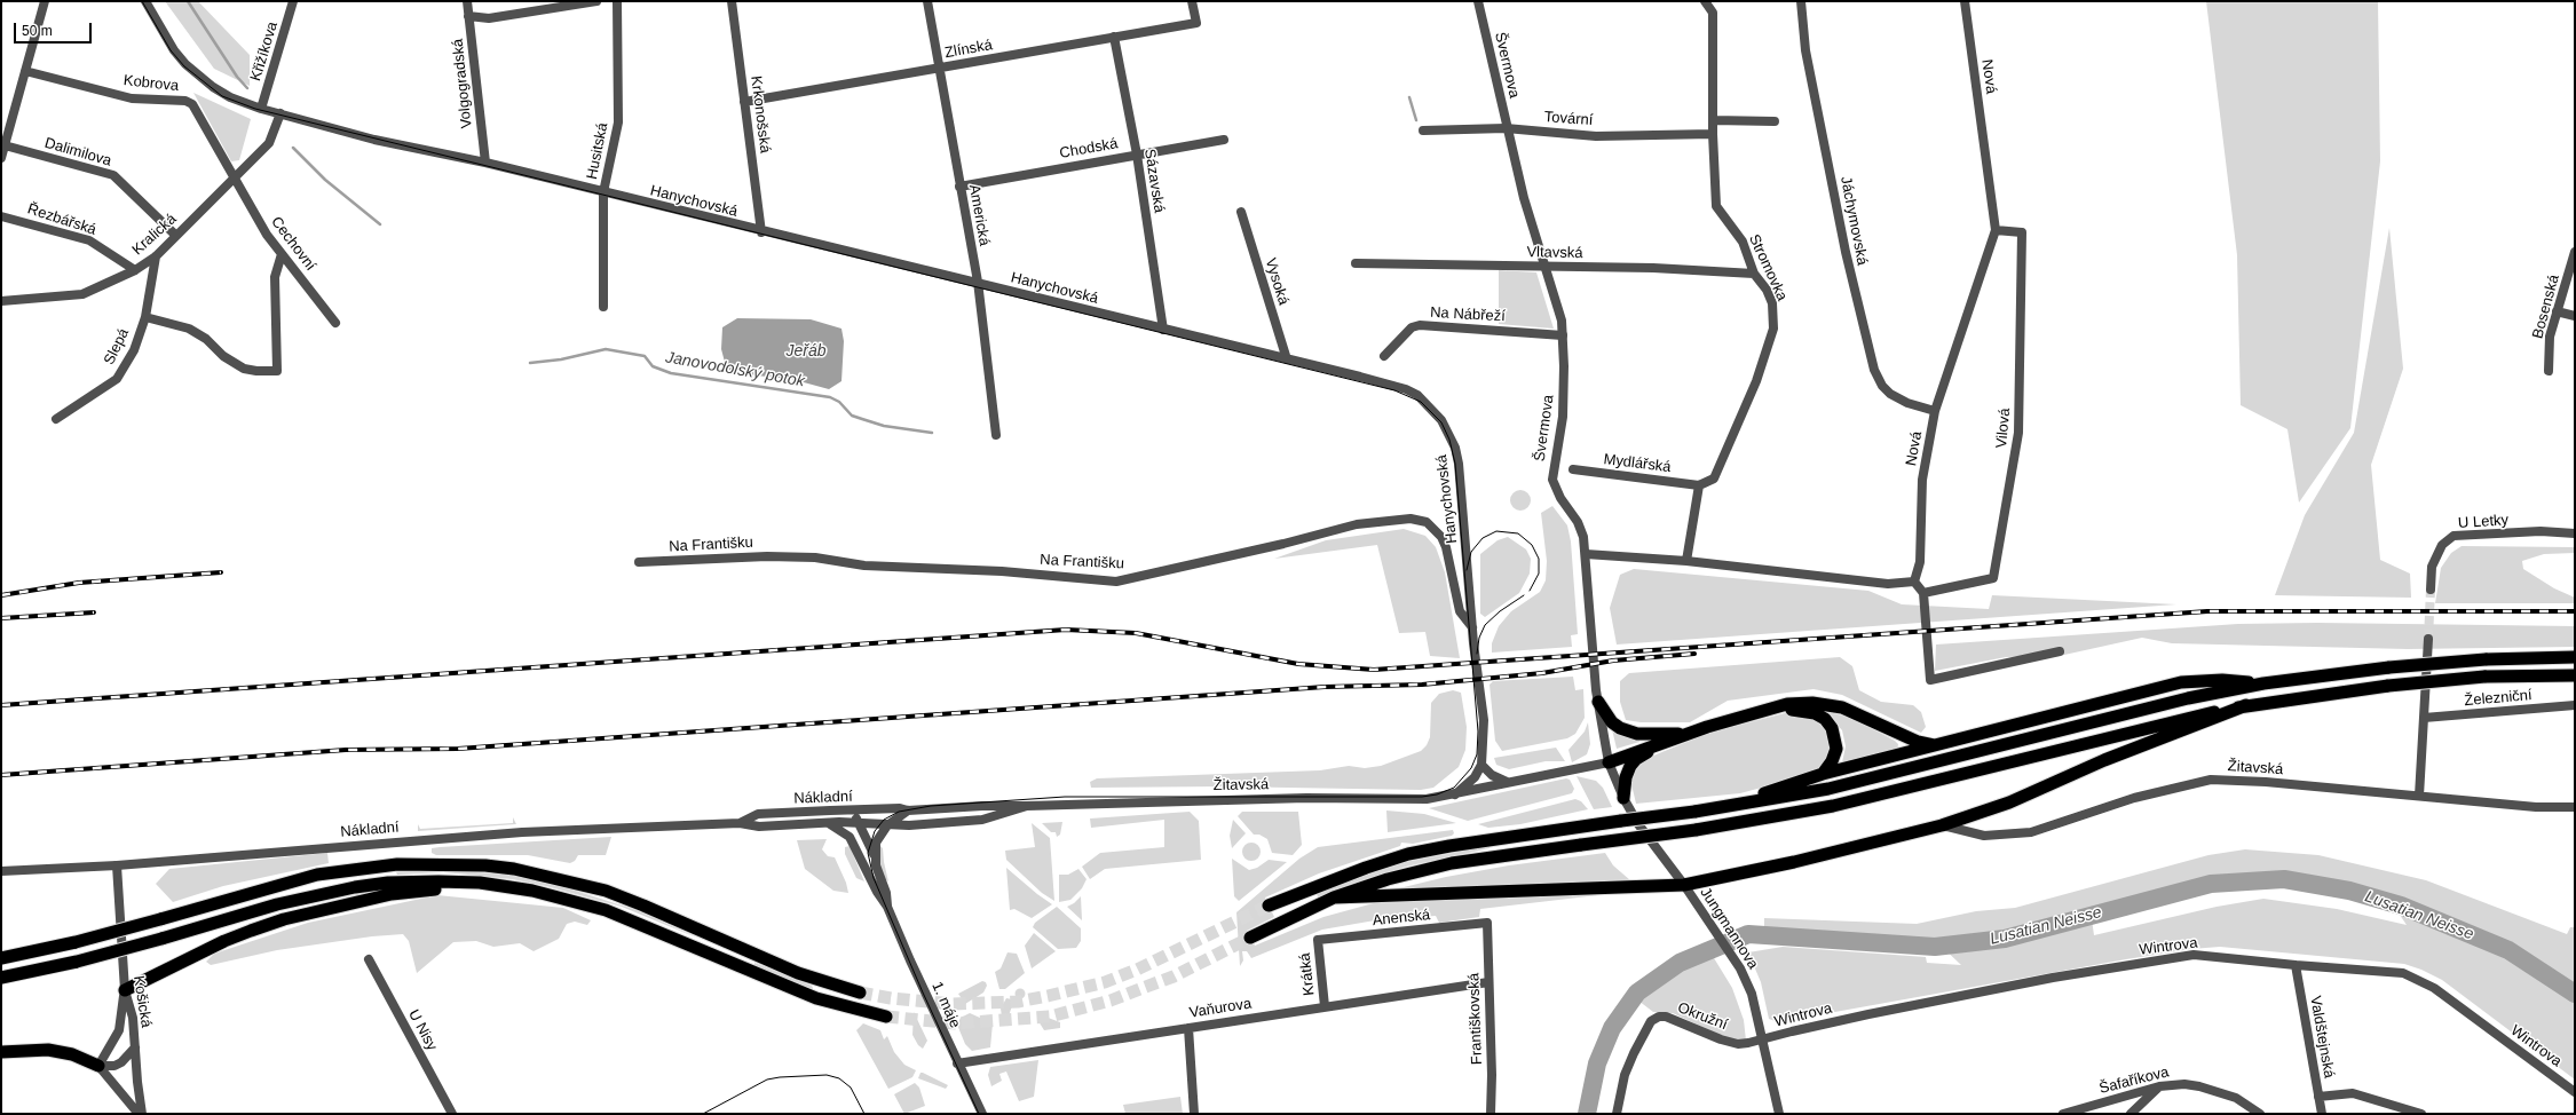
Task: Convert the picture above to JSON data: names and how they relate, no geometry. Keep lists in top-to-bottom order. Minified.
{"streets":{"street":["Zlínská","Křižíkova","Švermova","Nová","Kobrova","Volgogradská","Krkonošská","Tovární","Chodská","Husitská","Dalimilova","Sázavská","Hanychovská","Americká","Řezbářská","Jáchymovská","Kralická","Cechovní","Vltavská","Stromovka","Vysoká","Bosenská","Na Nábřeží","Slepá","Vilová","Mydlářská","U Letky","Na Františku","Železniční","Žitavská","Nákladní","Anenská","Jungmannova","Wintrova","Krátká","Košická","1. máje","Vaňurova","Okružní","Františkovská","U Nisy","Valdštejnská","Šafaříkova"]},"crossings":[["Zlínská","Krkonošská"],["Zlínská","Sázavská"],["Zlínská","Americká"],["Křižíkova","Hanychovská"],["Švermova","Tovární"],["Švermova","Vltavská"],["Švermova","Na Nábřeží"],["Švermova","Žitavská"],["Švermova","Jungmannova"],["Nová","Jáchymovská"],["Nová","Vilová"],["Kobrova","Kralická"],["Kobrova","Cechovní"],["Volgogradská","Hanychovská"],["Krkonošská","Hanychovská"],["Tovární","Stromovka"],["Chodská","Sázavská"],["Chodská","Americká"],["Husitská","Hanychovská"],["Dalimilova","Kralická"],["Sázavská","Hanychovská"],["Hanychovská","Americká"],["Hanychovská","Kralická"],["Hanychovská","Vysoká"],["Hanychovská","Na Františku"],["Řezbářská","Kralická"],["Kralická","Cechovní"],["Kralická","Slepá"],["Vltavská","Stromovka"],["Stromovka","Mydlářská"],["Žitavská","Nákladní"],["Žitavská","1. máje"],["Nákladní","Košická"],["Nákladní","1. máje"],["Anenská","Krátká"],["Anenská","Františkovská"],["Jungmannova","Wintrova"],["Jungmannova","Okružní"],["Wintrova","Okružní"],["Wintrova","Valdštejnská"],["Krátká","Vaňurova"],["1. máje","Vaňurova"],["Vaňurova","Františkovská"]],"water":["Jeřáb","Janovodolský potok","Lusatian Neisse"],"scale_bar":"50 m"}
